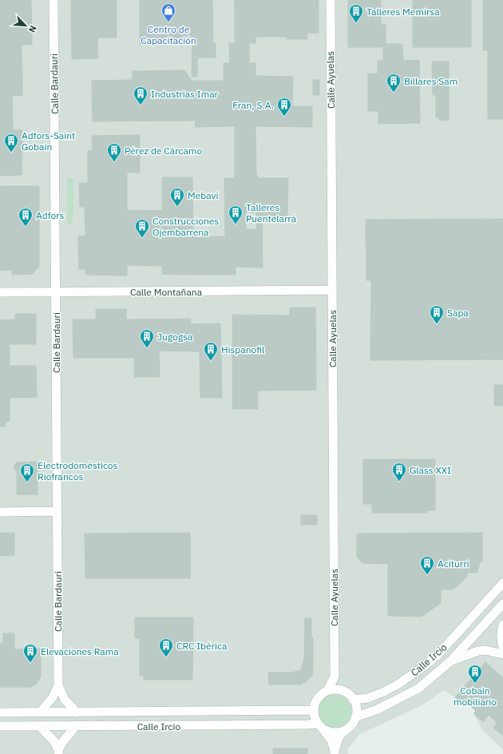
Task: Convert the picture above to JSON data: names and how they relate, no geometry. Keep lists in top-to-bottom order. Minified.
{"streets":{"street":["Calle Ayuelas","Calle Bardauri","Calle Montañana","Calle Ircio"]},"crossings":[["Calle Ayuelas","Calle Montañana"],["Calle Bardauri","Calle Montañana"],["Calle Bardauri","Calle Ircio"]],"places":{"shop":["Centro de Capacitación"],"building":["Talleres Memirsa","Billares Sam","Industrias Imar","Fran, S.A.","Adfors-Saint Gobain","Pérez de Cárcamo","Mebavi","Talleres Puentelarrá","Adfors","Construcciones Ojembarrena","Sapa","Jugogsa","Hispanofil","Glass XXI","Electrodomésticos Riofrancos","Aciturri","CRC Ibérica","Elevaciones Rama","Cobain mobiliario"]},"north":"bottom right"}
